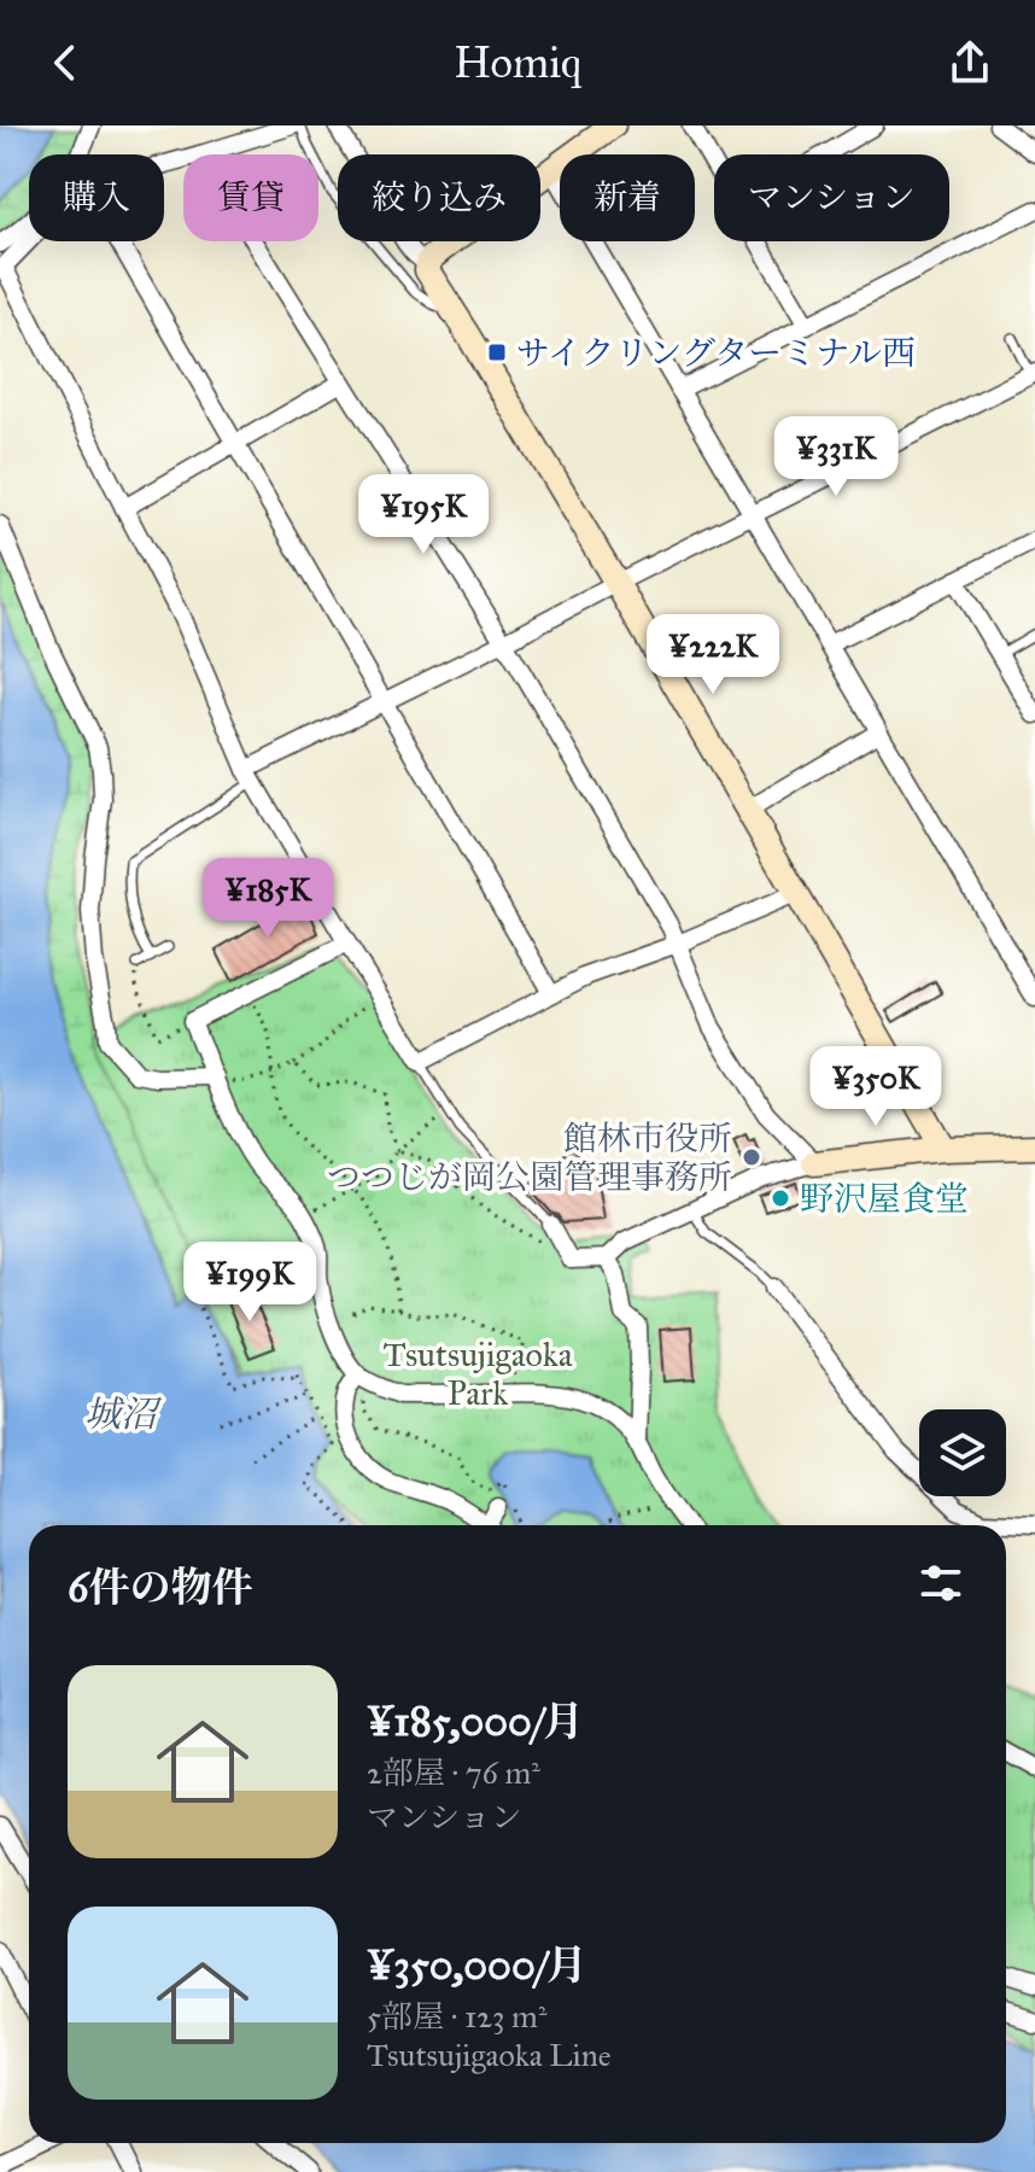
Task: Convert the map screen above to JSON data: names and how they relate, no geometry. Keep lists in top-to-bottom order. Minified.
{"water":["城沼"],"parks":["Tsutsujigaoka Park"],"places":{"transit":["サイクリングターミナル西"],"other":["館林市役所 つつじが岡公園管理事務所","野沢屋食堂"]},"page":{"header":"Homiq","chip":["購入","賃貸","絞り込み","新着","マンション"],"price":["¥331K","¥195K","¥222K","¥185K","¥350K","¥199K"],"heading":"6件の物件","list":[{"name":"¥185,000/月","note":"2部屋 · 76 m² · マンション"},{"name":"¥350,000/月","note":"5部屋 · 123 m² · Tsutsujigaoka Line"}]}}
